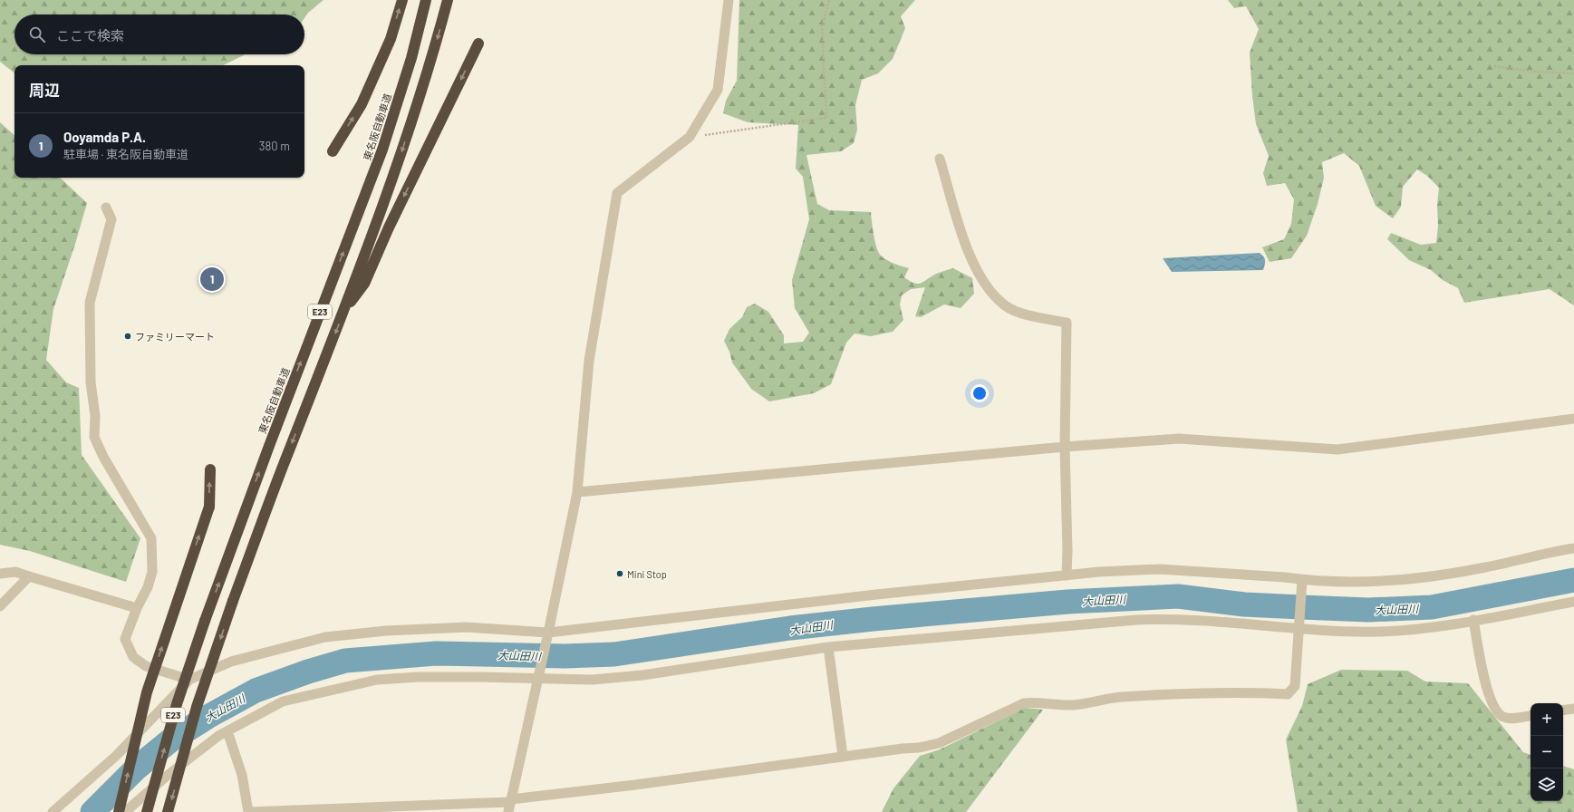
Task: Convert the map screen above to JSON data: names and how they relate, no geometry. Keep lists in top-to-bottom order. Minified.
{"streets":{"highway":["東名阪自動車道","E23"]},"water":["大山田川"],"places":["ファミリーマート","Mini Stop"],"page":{"search":"ここで検索","heading":"周辺","list":[{"mark":"1","name":"Ooyamda P.A.","note":"駐車場 · 東名阪自動車道","value":"380 m"}],"pins":"1","map_buttons":["+","−"]}}
